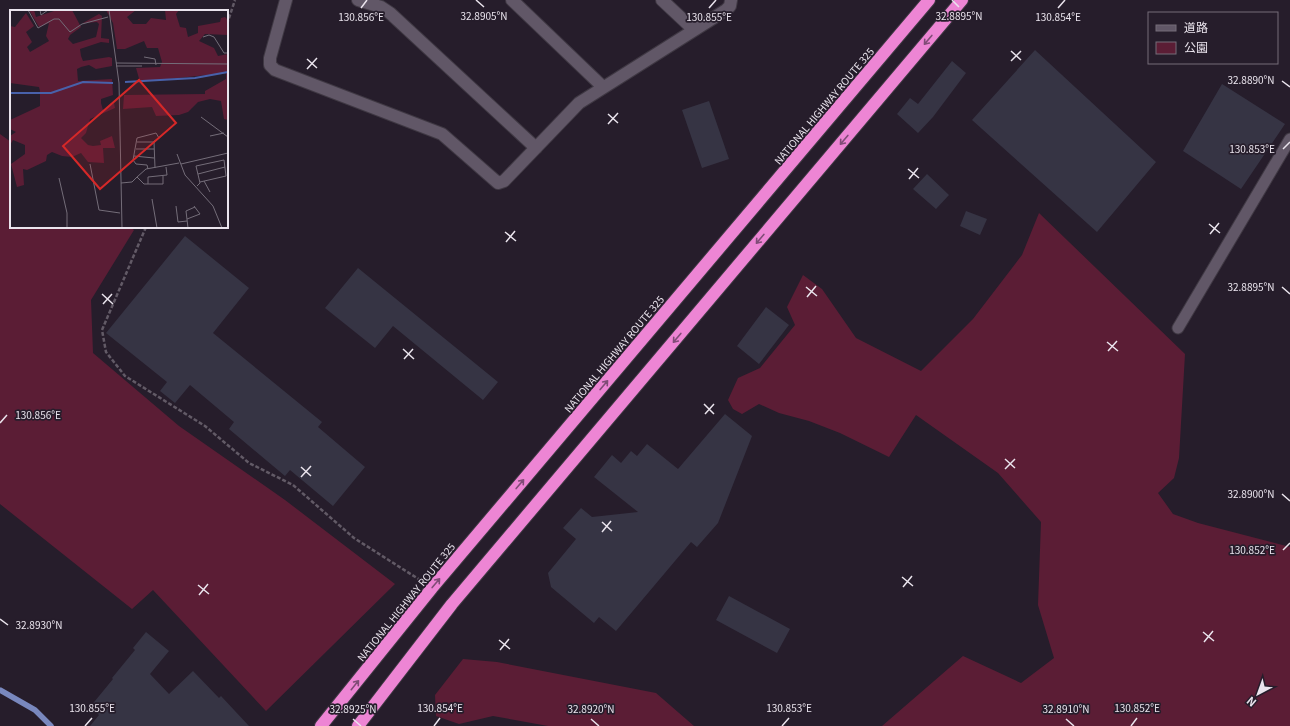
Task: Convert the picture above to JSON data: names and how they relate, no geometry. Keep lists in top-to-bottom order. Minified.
{"streets":{"highway":["NATIONAL HIGHWAY ROUTE 325"]},"legend":["道路","公園"],"north":"bottom left","coordinates":["32.8905°N","32.8895°N","130.856°E","130.855°E","130.854°E","32.8890°N","130.853°E","32.8900°N","130.852°E","32.8930°N","32.8925°N","32.8920°N","32.8910°N"]}
